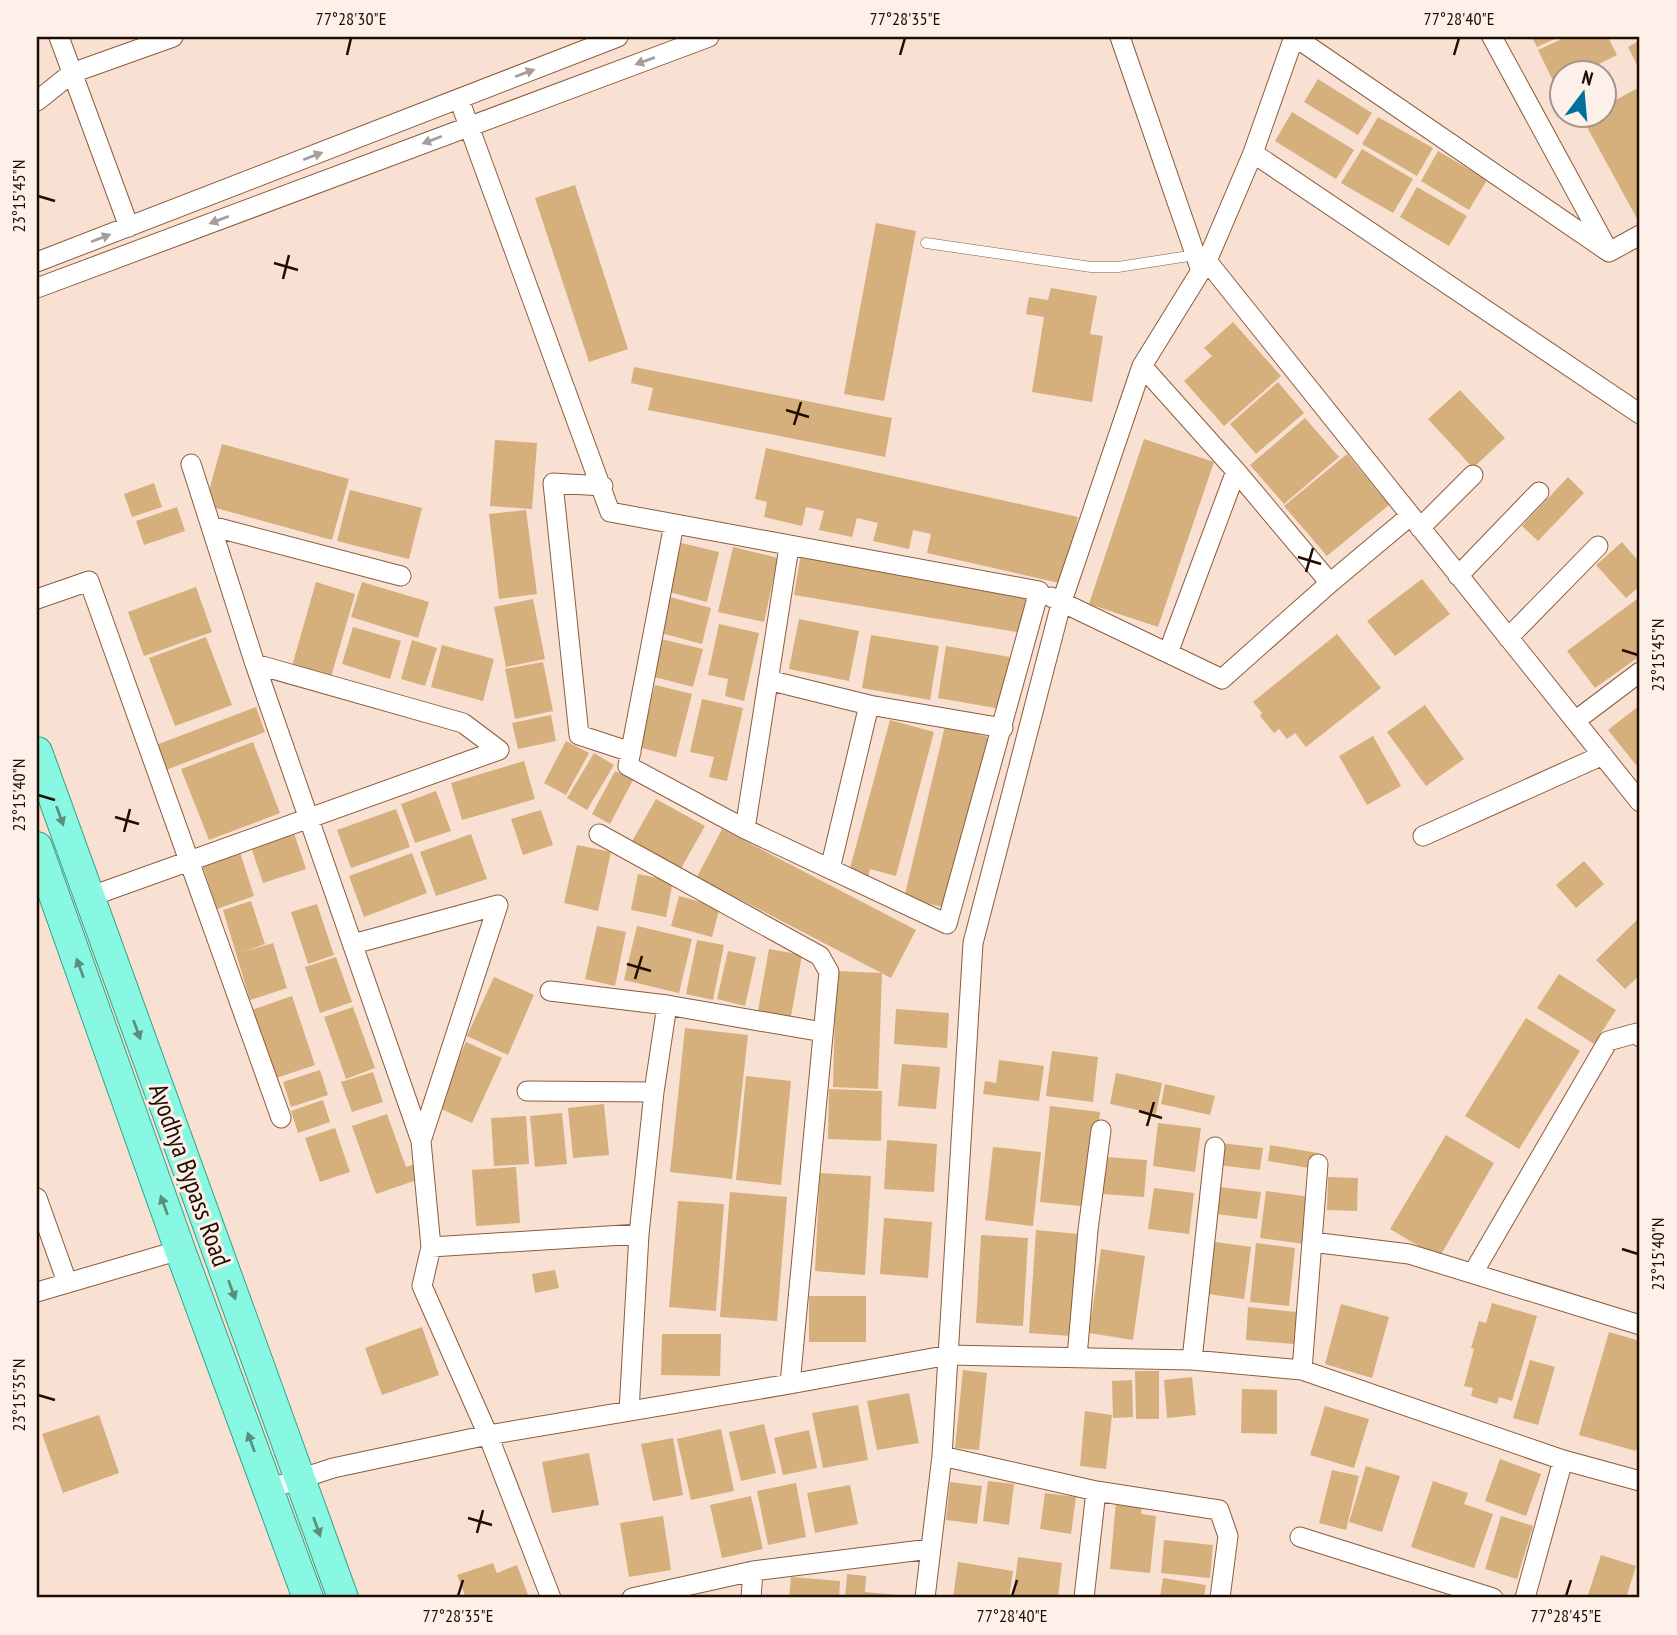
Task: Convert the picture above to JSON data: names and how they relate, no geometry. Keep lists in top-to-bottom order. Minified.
{"streets":{"main road":["Ayodhya Bypass Road"]},"north":"top","coordinates":["77°28'30\"E","77°28'35\"E","77°28'40\"E","23°15'45\"N","23°15'40\"N","23°15'35\"N","77°28'45\"E"]}
